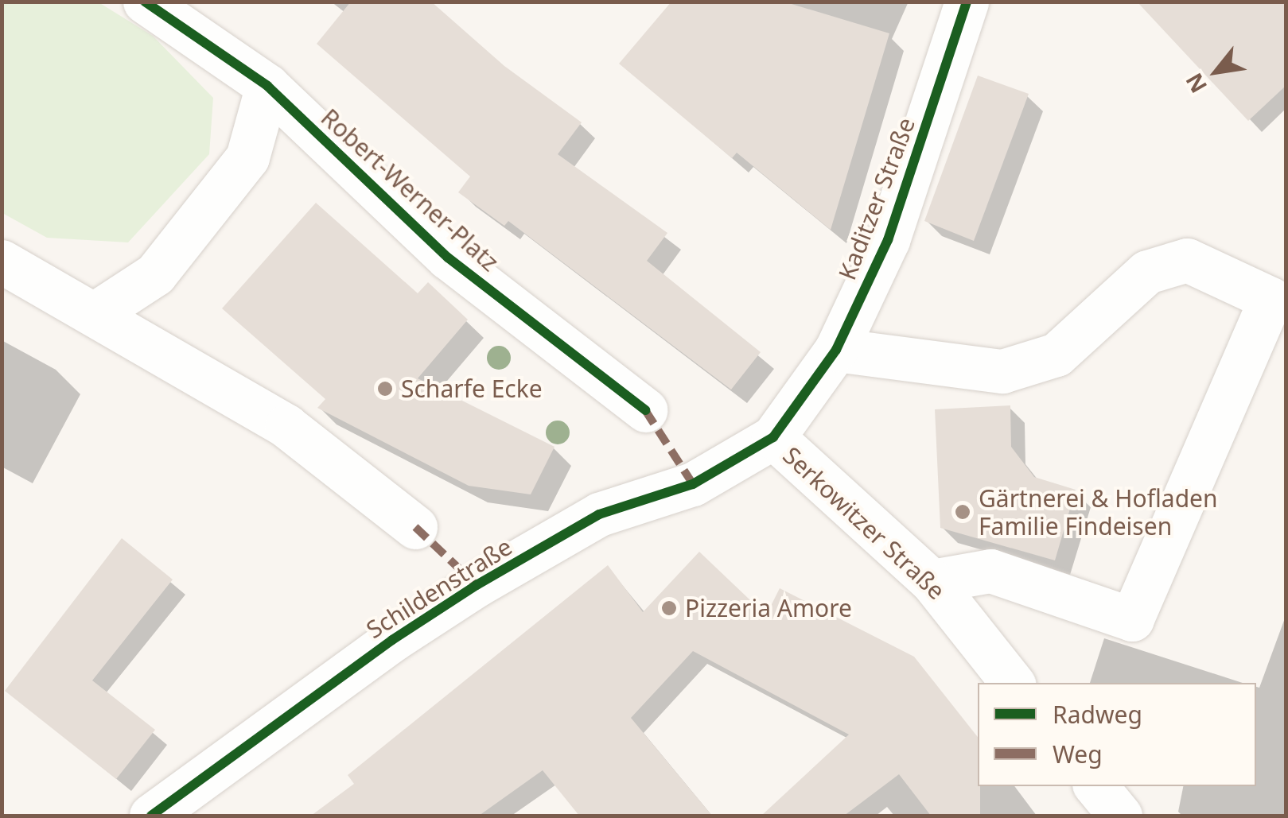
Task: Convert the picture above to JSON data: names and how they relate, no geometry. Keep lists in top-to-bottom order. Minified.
{"streets":{"street":["Robert-Werner-Platz","Kaditzer Straße","Serkowitzer Straße","Schildenstraße"]},"crossings":[["Kaditzer Straße","Serkowitzer Straße"],["Kaditzer Straße","Schildenstraße"],["Serkowitzer Straße","Schildenstraße"]],"places":["Scharfe Ecke","Gärtnerei & Hofladen Familie Findeisen","Pizzeria Amore"],"legend":["Radweg","Weg"],"north":"bottom left"}
